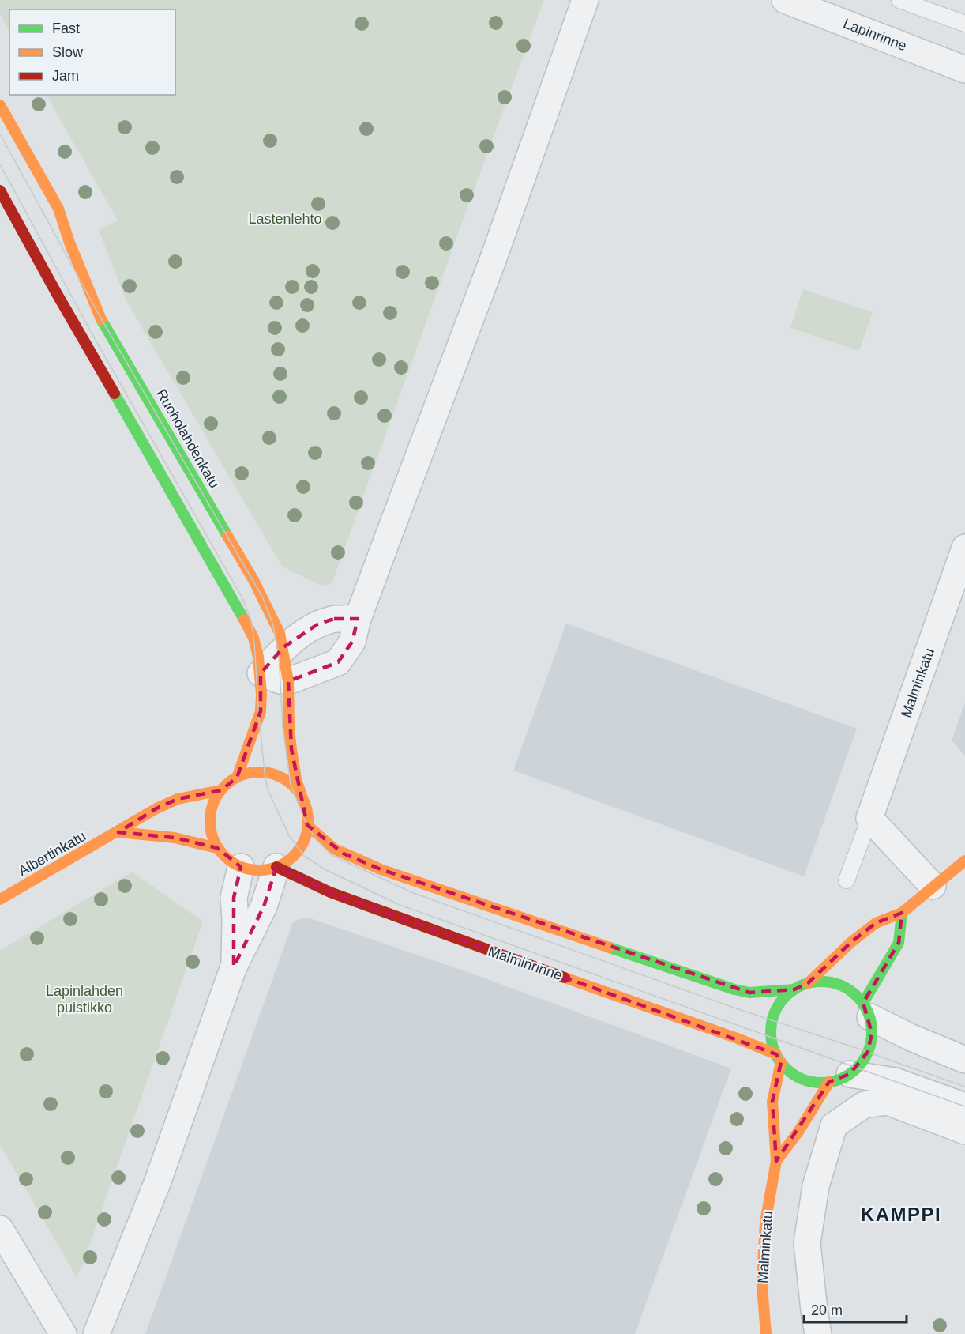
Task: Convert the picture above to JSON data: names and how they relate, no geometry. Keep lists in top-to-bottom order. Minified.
{"streets":{"street":["Lapinrinne","Ruoholahdenkatu","Malminkatu","Albertinkatu","Malminrinne"]},"crossings":[["Ruoholahdenkatu","Albertinkatu"],["Ruoholahdenkatu","Malminrinne"],["Malminkatu","Malminrinne"],["Albertinkatu","Malminrinne"]],"districts":["KAMPPI"],"parks":["Lastenlehto","Lapinlahden puistikko"],"legend":["Fast","Slow","Jam"],"scale_bar":"20 m"}
